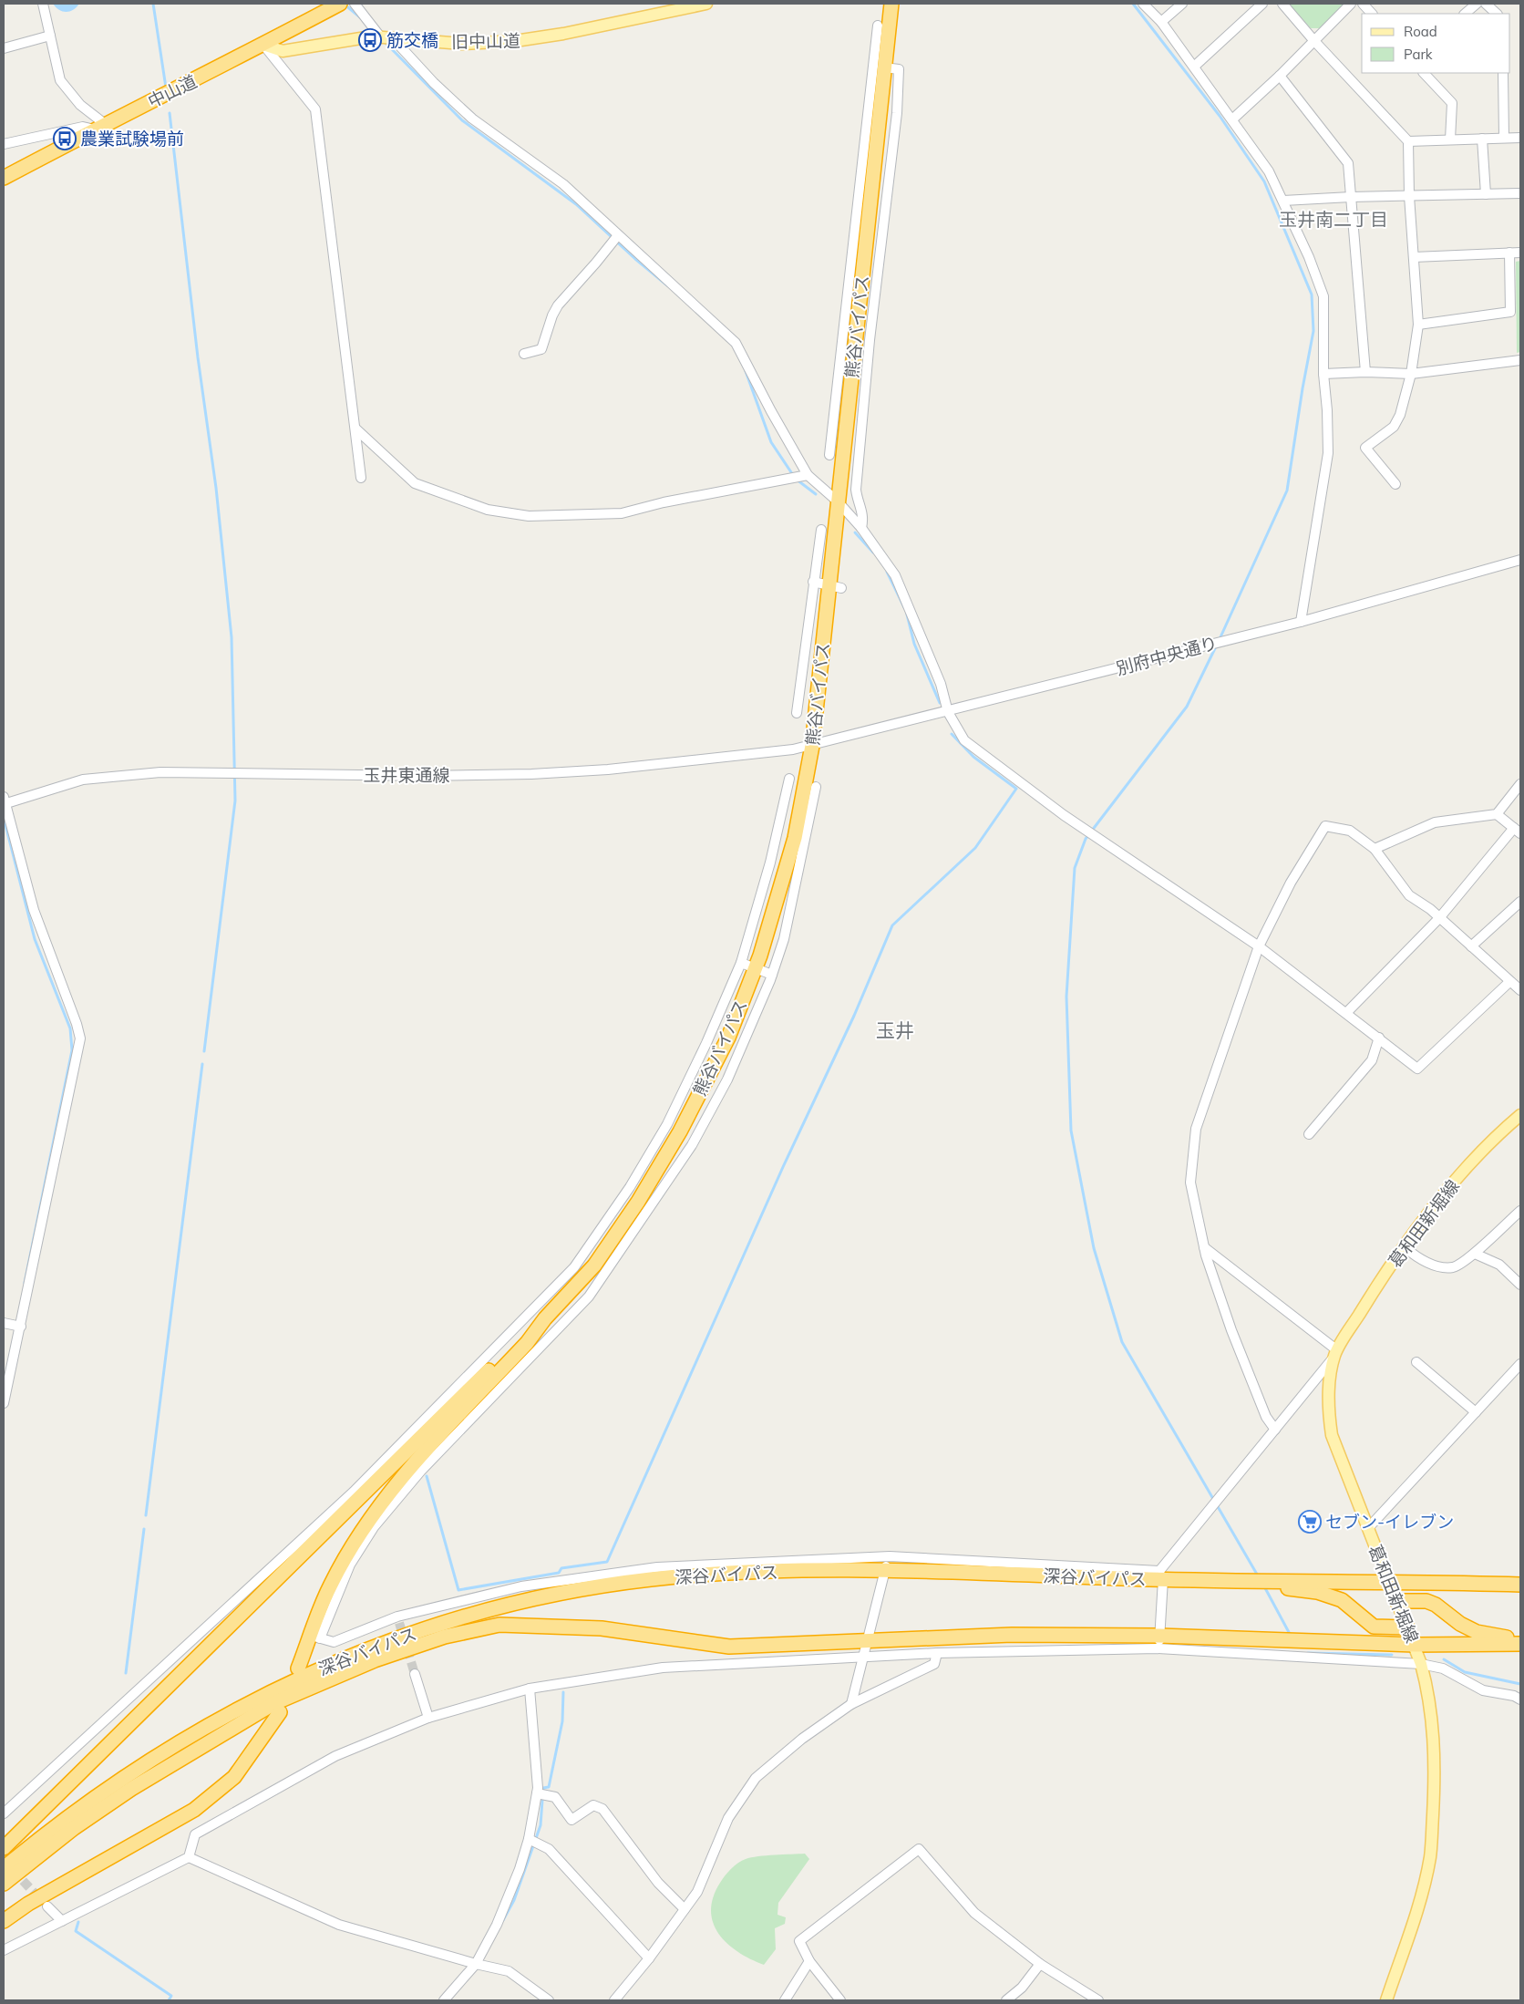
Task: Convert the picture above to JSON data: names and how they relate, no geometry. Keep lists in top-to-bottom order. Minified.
{"streets":{"highway":["中山道","熊谷バイパス","深谷バイパス"],"main road":["旧中山道","葛和田新堀線"],"street":["別府中央通り","玉井東通線"]},"crossings":[["旧中山道","中山道"],["熊谷バイパス","別府中央通り"],["熊谷バイパス","玉井東通線"],["別府中央通り","玉井東通線"],["葛和田新堀線","深谷バイパス"]],"districts":["玉井南二丁目","玉井"],"places":{"bus stop":["筋交橋","農業試験場前"],"supermarket":["セブン-イレブン"]},"legend":["Road","Park"]}
